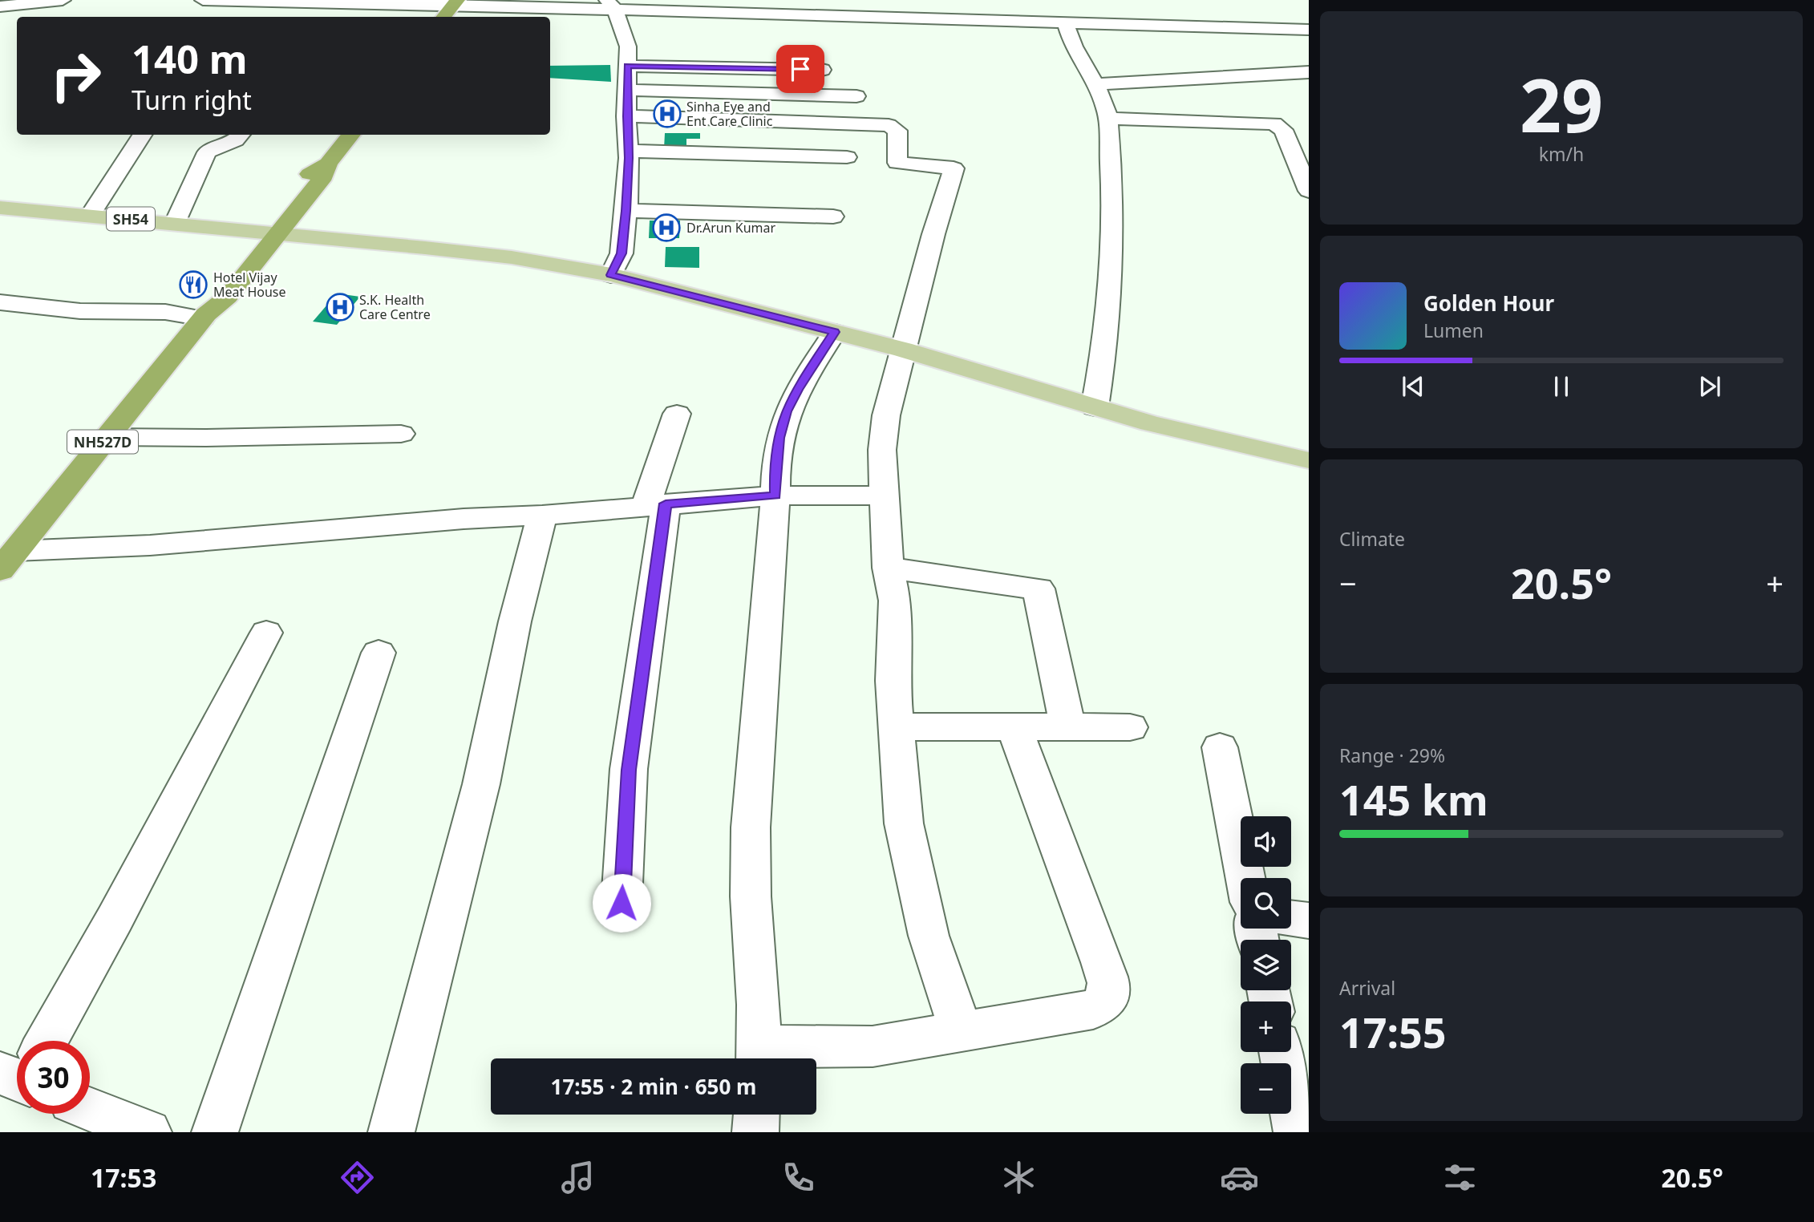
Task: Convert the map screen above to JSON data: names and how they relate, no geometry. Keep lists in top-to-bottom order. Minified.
{"streets":{"highway":["NH527D"],"main road":["SH54"]},"crossings":[["SH54","NH527D"]],"places":{"hospital":["Sinha Eye and Ent Care Clinic","Dr.Arun Kumar","S.K. Health Care Centre"],"restaurant":["Hotel Vijay Meat House"]},"page":{"tile":[["29","km/h"],"Climate",["Range · 29%","145 km"],["Arrival","17:55"]],"turn":["140 m","Turn right"],"song":["Golden Hour","Lumen"],"heat":["−","20.5°","+"],"map_buttons":["+","−"],"limit":"30","trip":"17:55 · 2 min · 650 m","tabs":["17:53","20.5°"]}}
